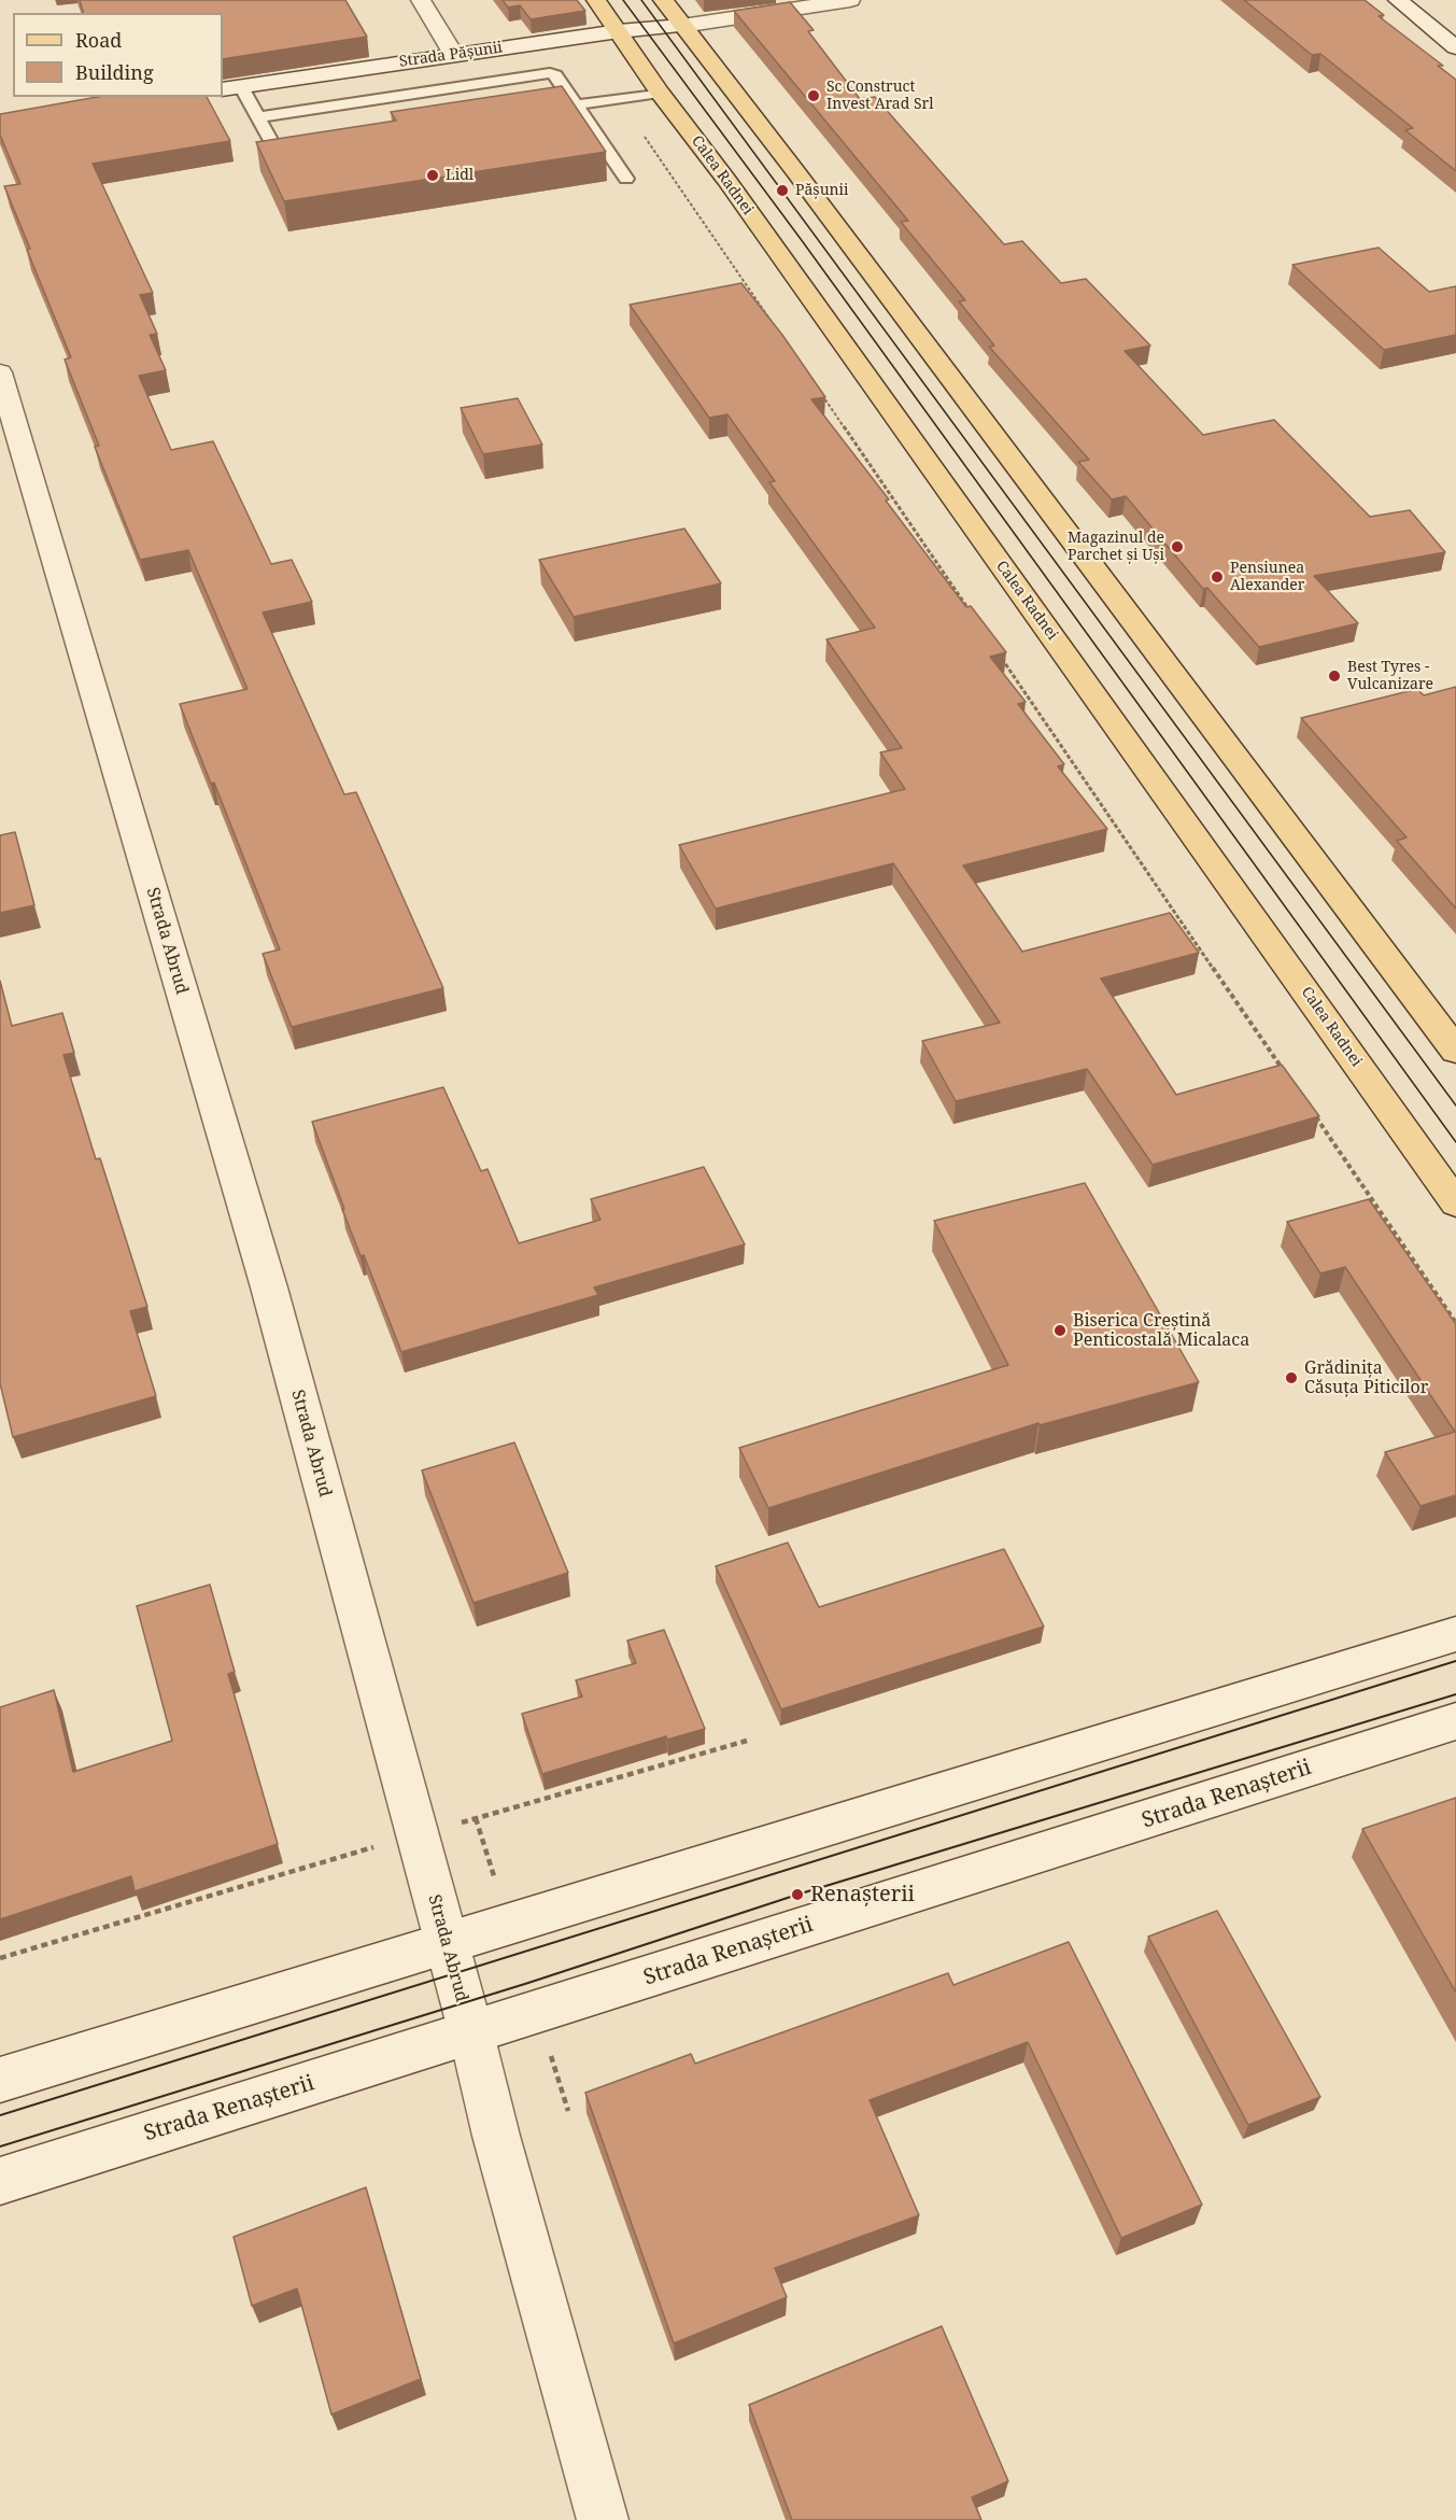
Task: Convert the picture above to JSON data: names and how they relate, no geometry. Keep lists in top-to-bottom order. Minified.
{"streets":{"main road":["Calea Radnei"],"street":["Strada Pășunii","Strada Abrud","Strada Renașterii"]},"crossings":[["Strada Pășunii","Calea Radnei"],["Strada Abrud","Strada Renașterii"]],"places":["Sc Construct Invest Arad Srl","Lidl","Pășunii","Magazinul de Parchet și Uși","Pensiunea Alexander","Best Tyres - Vulcanizare","Biserica Creștină Penticostală Micalaca","Grădinița Căsuța Piticilor","Renașterii"],"legend":["Road","Building"]}
